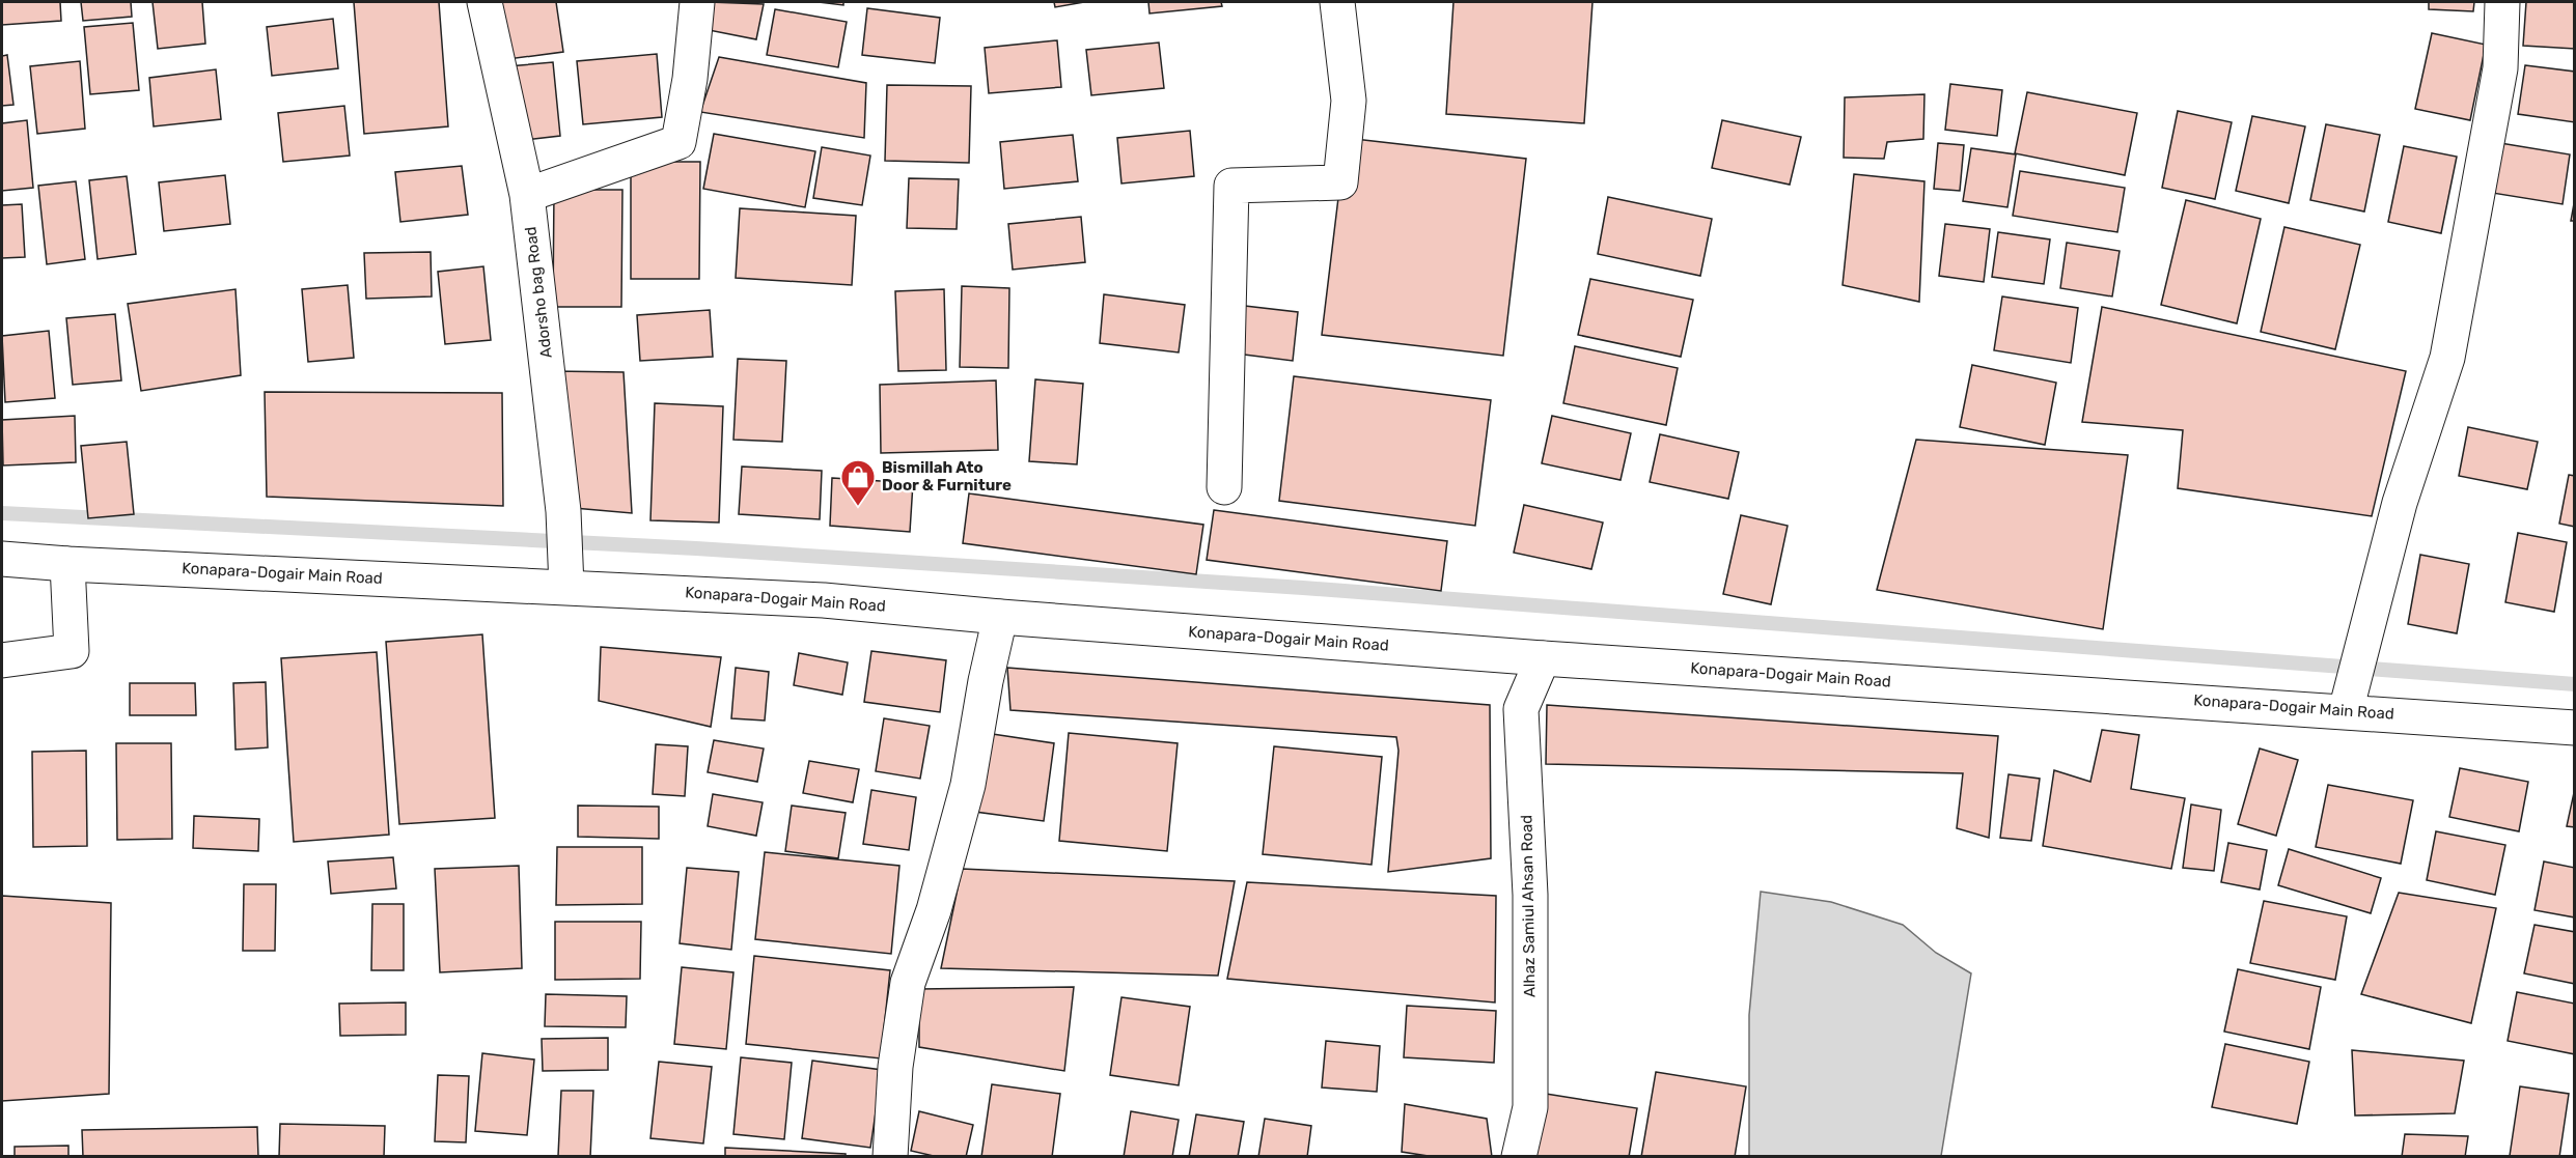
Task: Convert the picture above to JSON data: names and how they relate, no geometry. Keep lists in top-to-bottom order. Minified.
{"streets":{"street":["Adorsho bag Road","Konapara-Dogair Main Road","Alhaz Samiul Ahsan Road"]},"crossings":[["Adorsho bag Road","Konapara-Dogair Main Road"],["Konapara-Dogair Main Road","Alhaz Samiul Ahsan Road"]],"places":{"shop":["Bismillah Ato Door & Furniture"]}}
